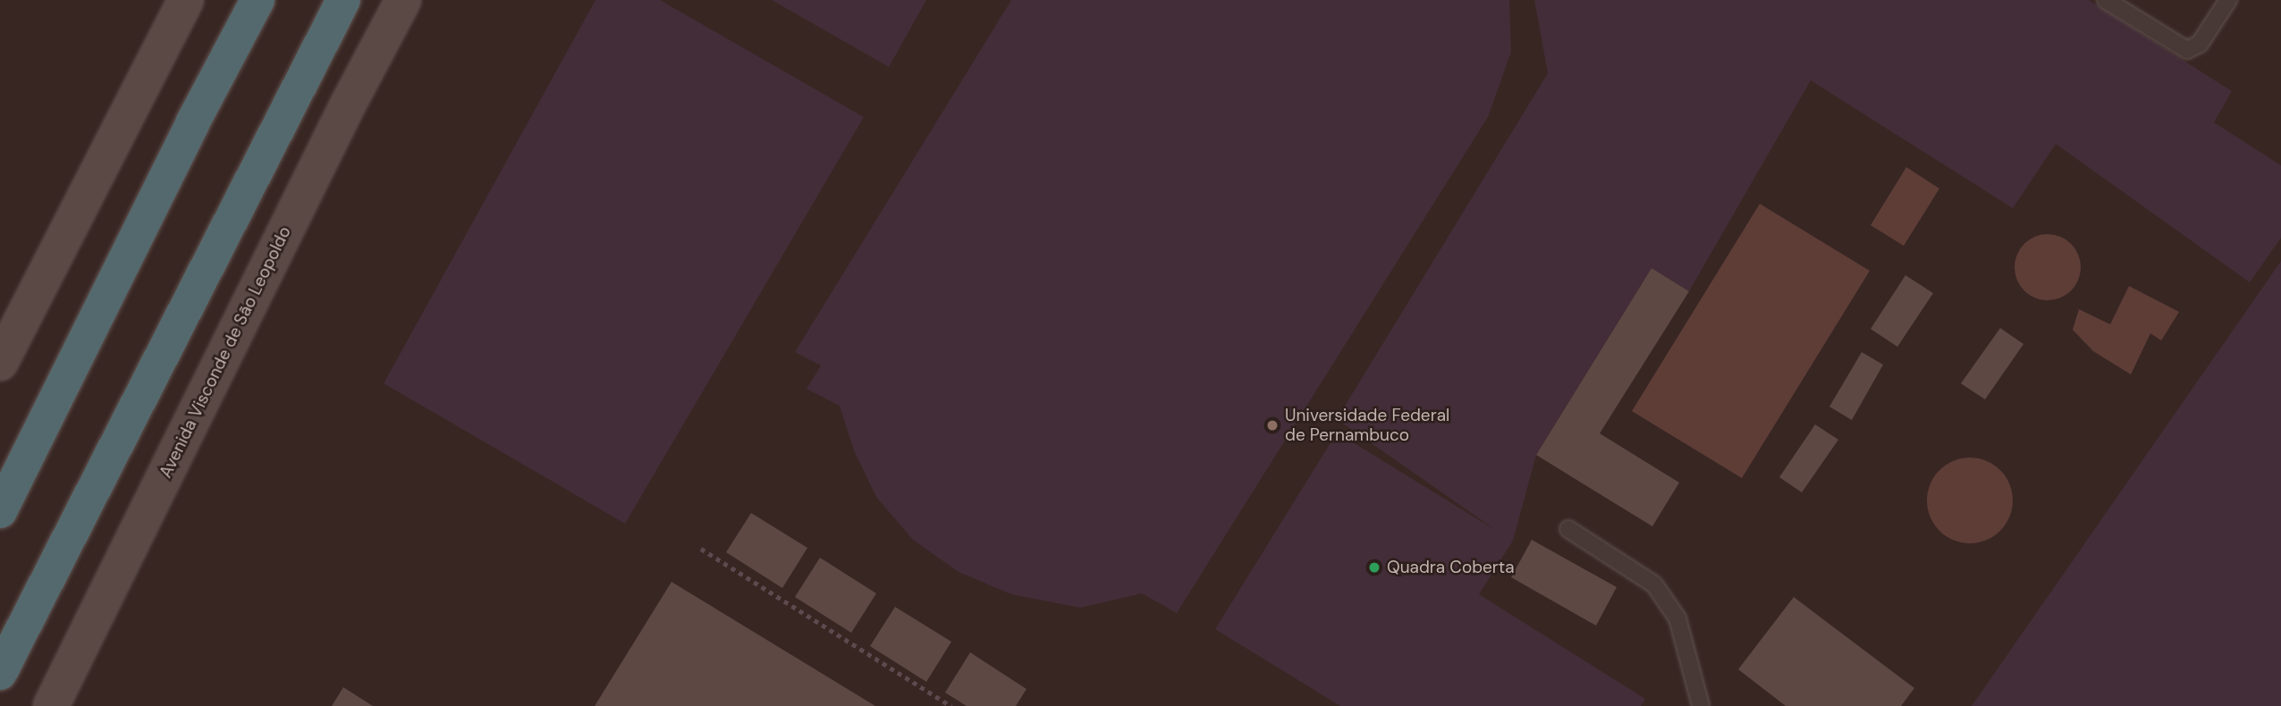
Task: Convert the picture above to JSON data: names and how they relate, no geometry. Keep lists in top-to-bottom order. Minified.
{"streets":{"main road":["Avenida Visconde de São Leopoldo"]},"places":["Universidade Federal de Pernambuco","Quadra Coberta"]}
